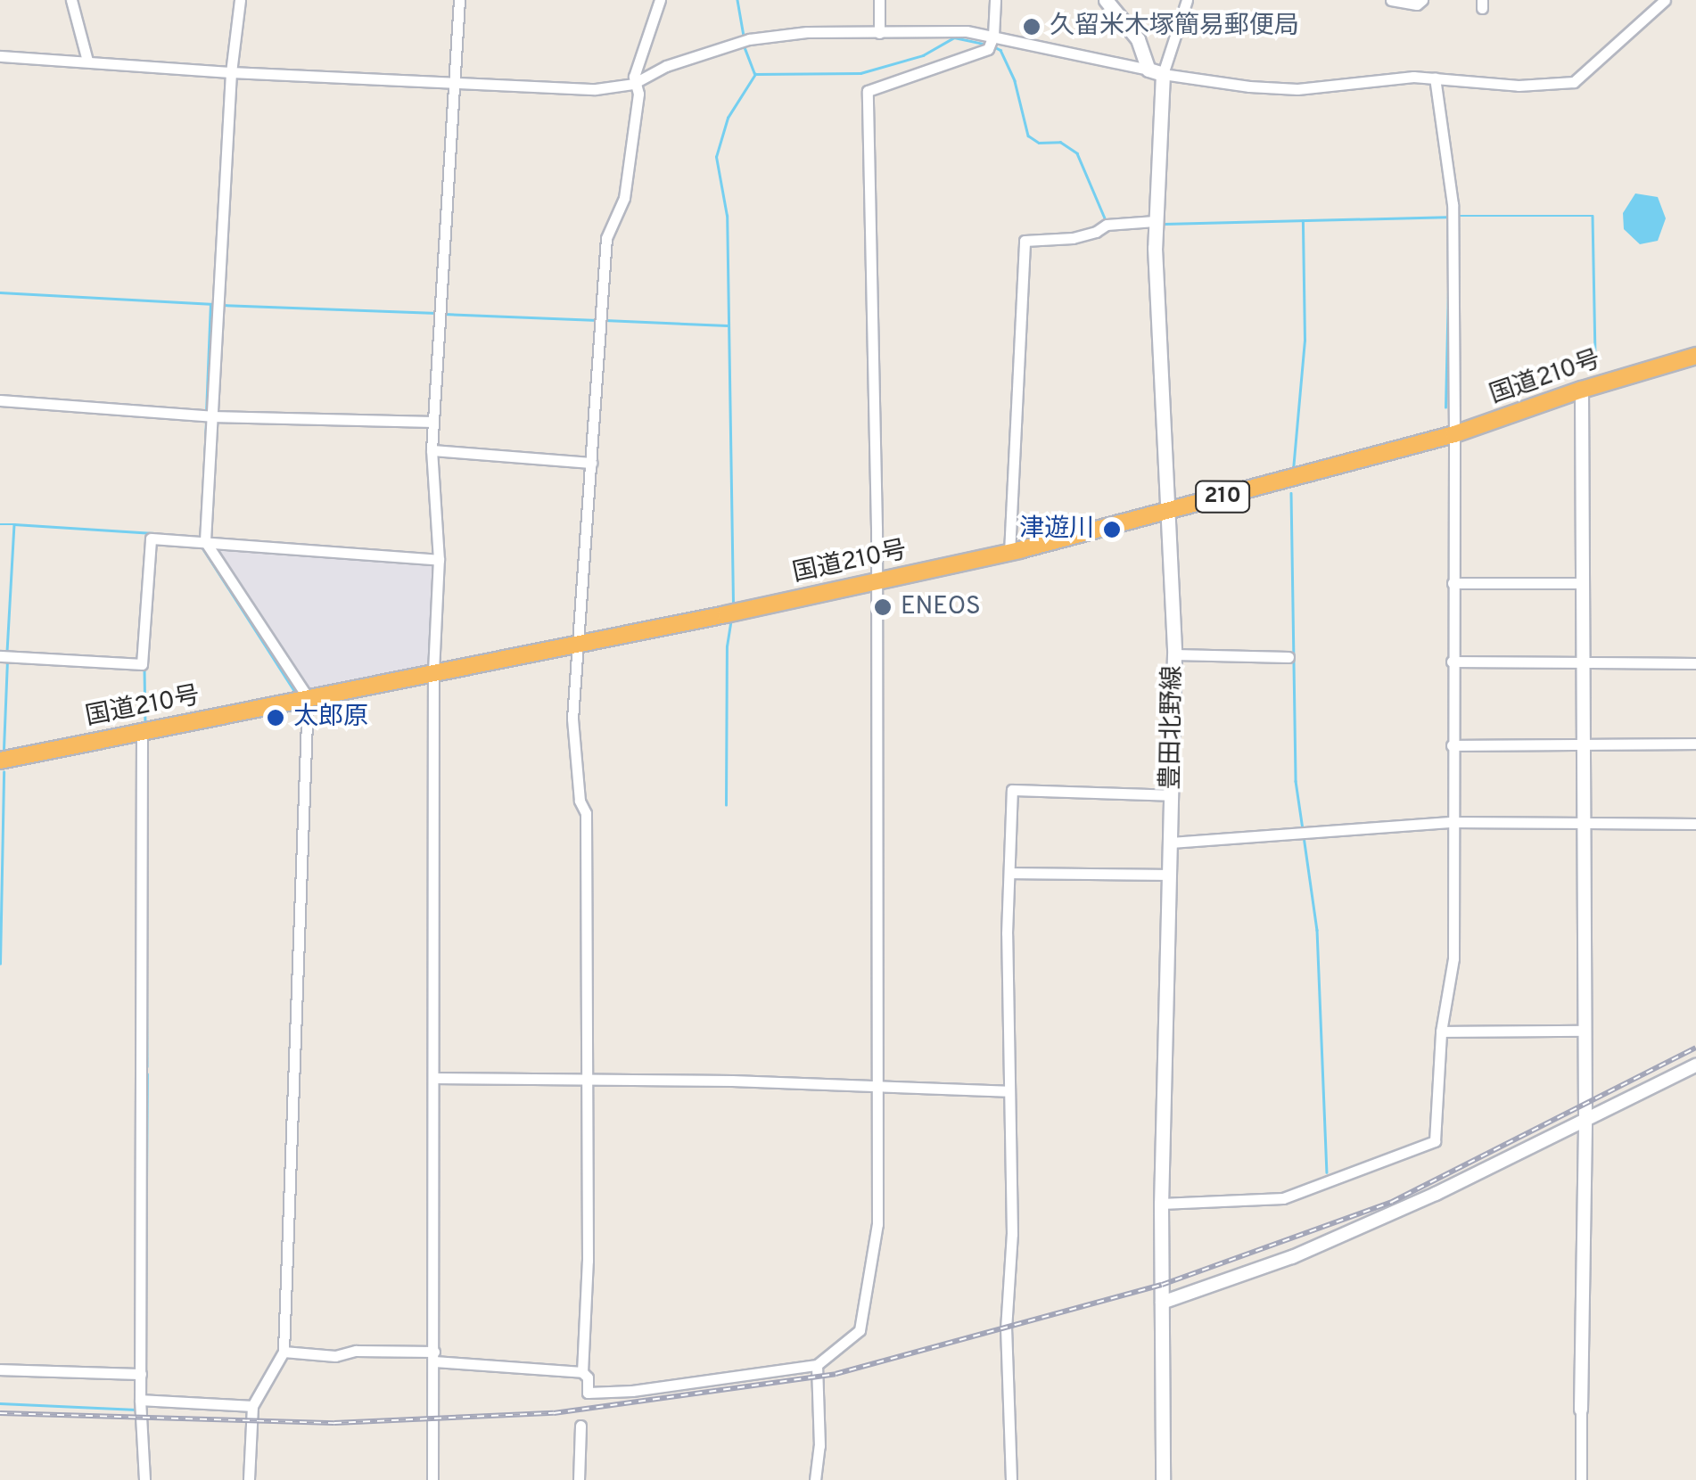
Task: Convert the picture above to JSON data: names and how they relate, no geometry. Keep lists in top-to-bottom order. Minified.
{"streets":{"highway":["国道210号","210"],"main road":["豊田北野線"]},"crossings":[["国道210号","豊田北野線"]],"places":["久留米木塚簡易郵便局","津遊川","ENEOS","太郎原"]}
